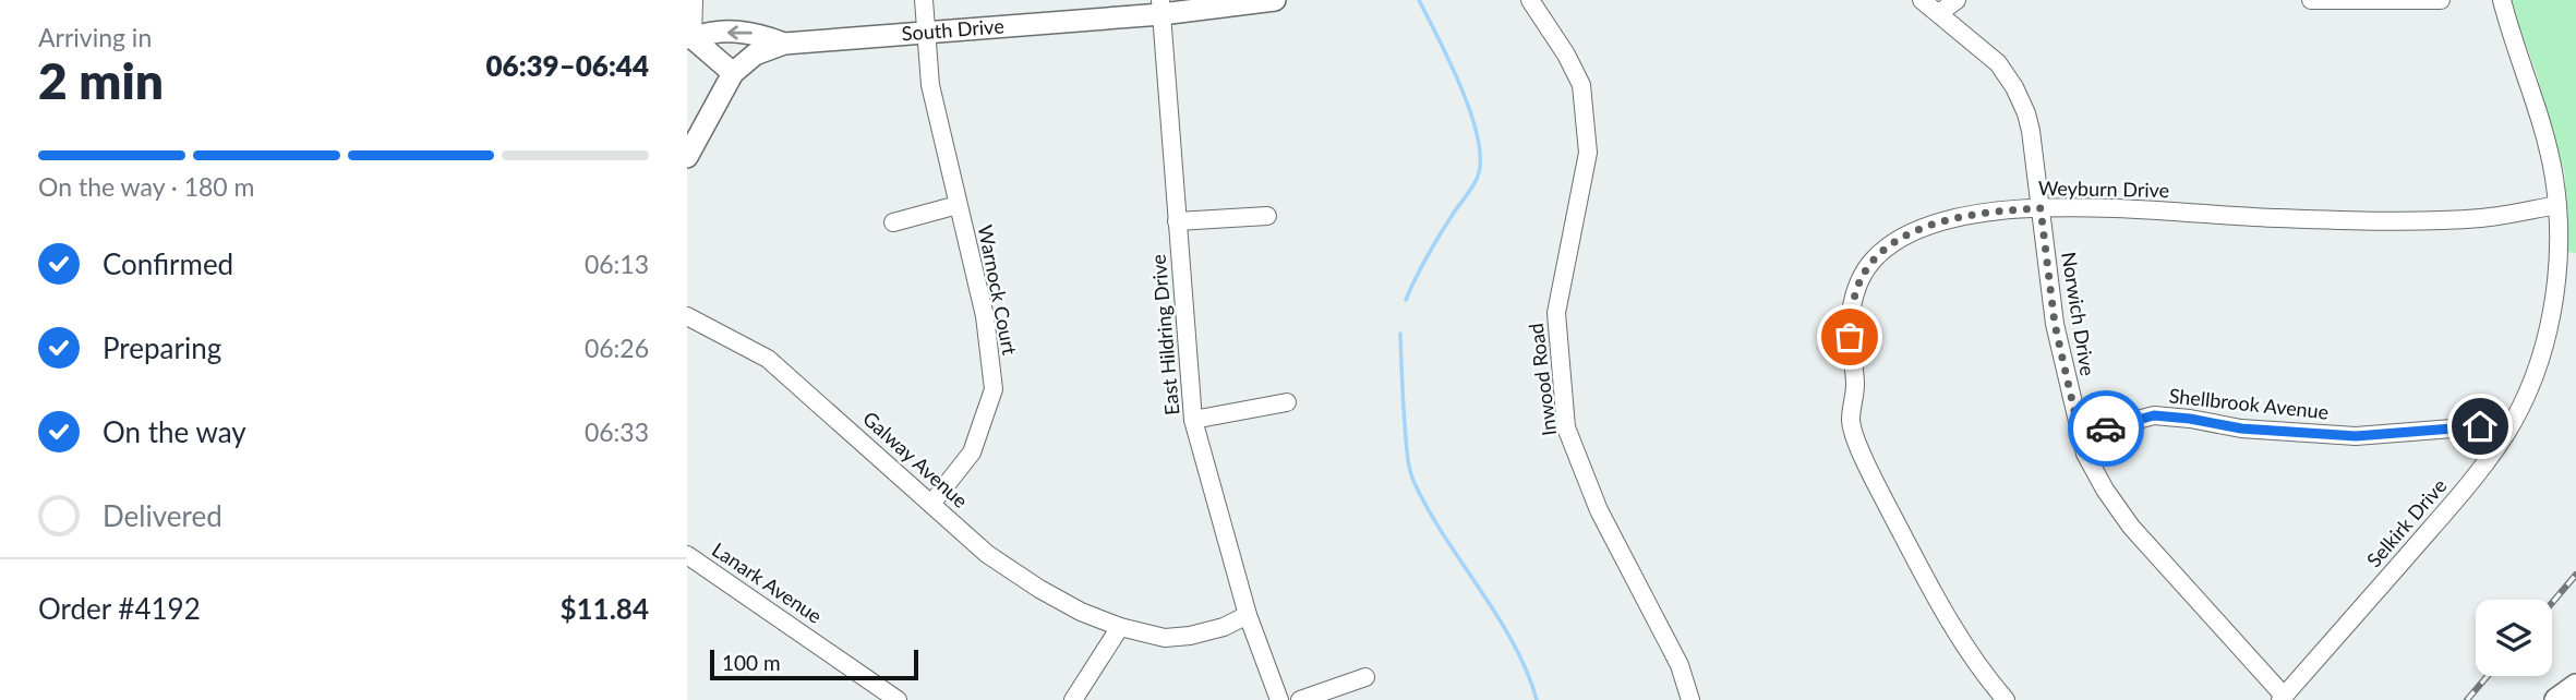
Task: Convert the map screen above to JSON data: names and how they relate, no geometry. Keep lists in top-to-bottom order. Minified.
{"streets":{"street":["South Drive","Weyburn Drive","Warnock Court","Norwich Drive","East Hildring Drive","Inwood Road","Shellbrook Avenue","Galway Avenue","Selkirk Drive","Lanark Avenue"]},"crossings":[["South Drive","Warnock Court"],["South Drive","East Hildring Drive"],["Weyburn Drive","Norwich Drive"],["Weyburn Drive","Selkirk Drive"],["Warnock Court","Galway Avenue"],["Norwich Drive","Shellbrook Avenue"],["Norwich Drive","Selkirk Drive"],["East Hildring Drive","Galway Avenue"],["Shellbrook Avenue","Selkirk Drive"]],"scale_bar":"100 m","page":{"heading":["2 min","Arriving in","06:39–06:44"],"panel":["Order #4192","$11.84"],"bar":"On the way · 180 m","list":[["Confirmed","06:13"],["Preparing","06:26"],["On the way","06:33"],"Delivered"],"scale":"100 m"}}
